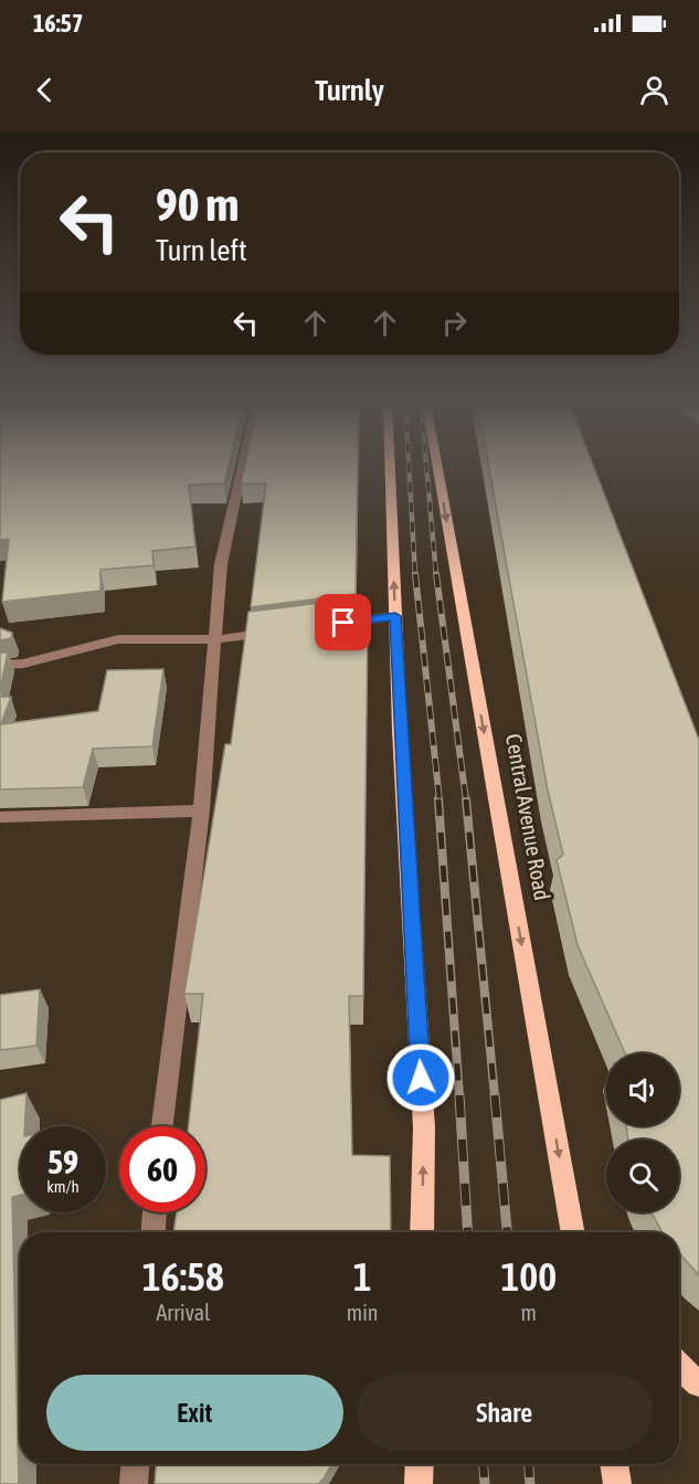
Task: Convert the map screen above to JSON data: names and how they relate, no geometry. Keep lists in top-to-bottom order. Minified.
{"streets":{"main road":["Central Avenue Road"]},"page":{"status":"16:57","header":"Turnly","turn":["90 m","Turn left"],"speed":"59 km/h","limit":"60","eta":["16:58","Arrival","1","min","100","m"],"buttons":["Exit","Share"]}}
